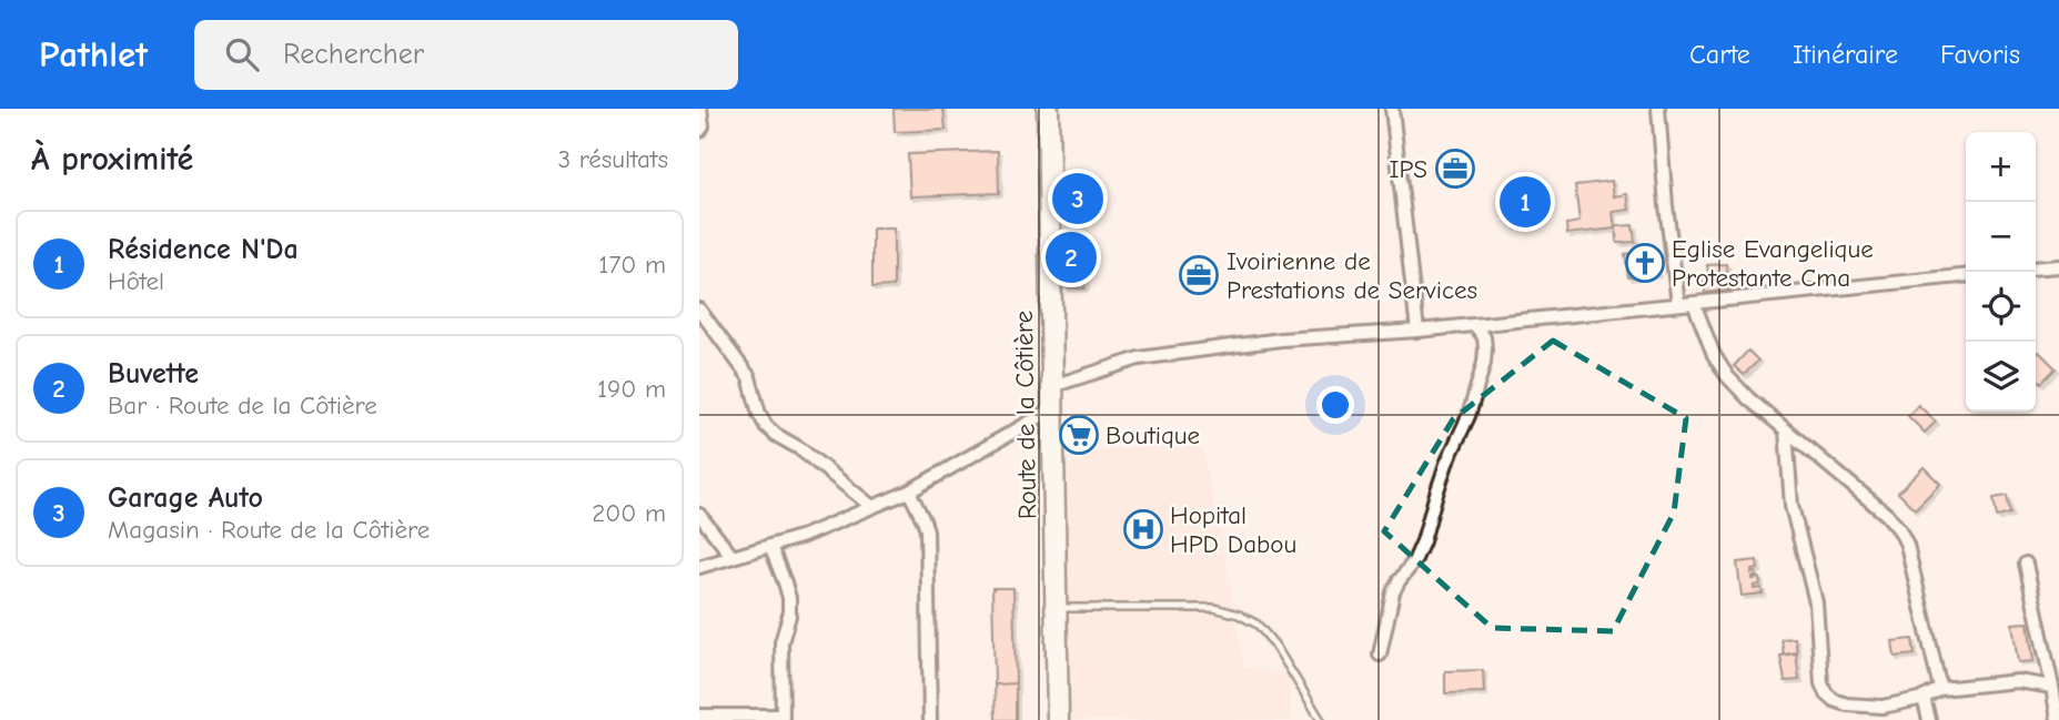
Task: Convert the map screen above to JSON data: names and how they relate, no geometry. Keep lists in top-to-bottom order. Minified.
{"streets":{"main road":["Route de la Côtière"]},"places":{"office":["IPS","Ivoirienne de Prestations de Services"],"church":["Eglise Evangelique Protestante Cma"],"supermarket":["Boutique"],"hospital":["Hopital HPD Dabou"]},"page":{"header":"Pathlet","search":"Rechercher","nav":["Carte","Itinéraire","Favoris"],"heading":["À proximité","3 résultats"],"map_buttons":["+","−"],"pins":["3","1","2"],"list":[{"mark":"1","name":"Résidence N'Da","note":"Hôtel","value":"170 m"},{"mark":"2","name":"Buvette","note":"Bar · Route de la Côtière","value":"190 m"},{"mark":"3","name":"Garage Auto","note":"Magasin · Route de la Côtière","value":"200 m"}]}}
